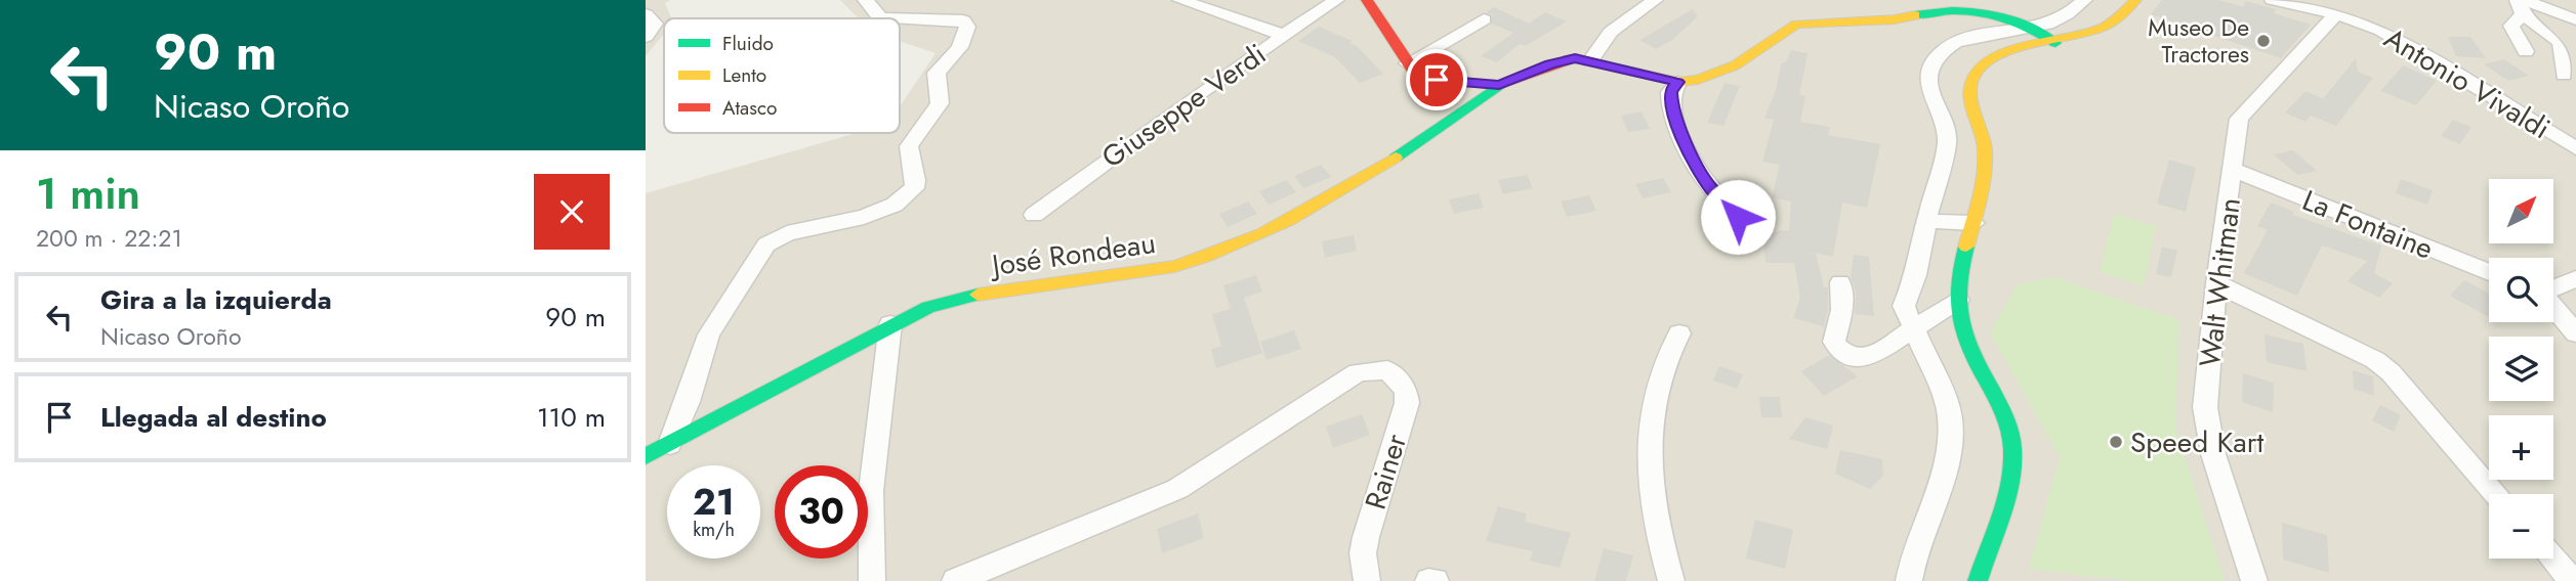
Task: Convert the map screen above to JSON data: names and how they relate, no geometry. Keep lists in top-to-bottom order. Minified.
{"streets":{"street":["Antonio Vivaldi","Giuseppe Verdi","La Fontaine","José Rondeau","Walt Whitman","Rainer"]},"crossings":[["Antonio Vivaldi","Walt Whitman"],["La Fontaine","Walt Whitman"]],"places":["Museo De Tractores","Speed Kart"],"legend":["Fluido","Lento","Atasco"],"north":"top right","page":{"turn":["90 m","Nicaso Oroño"],"heading":["1 min","200 m · 22:21"],"map_buttons":["+","−"],"list":[{"name":"Gira a la izquierda","note":"Nicaso Oroño","value":"90 m"},{"name":"Llegada al destino","value":"110 m"}],"speed":"21 km/h","limit":"30"}}
